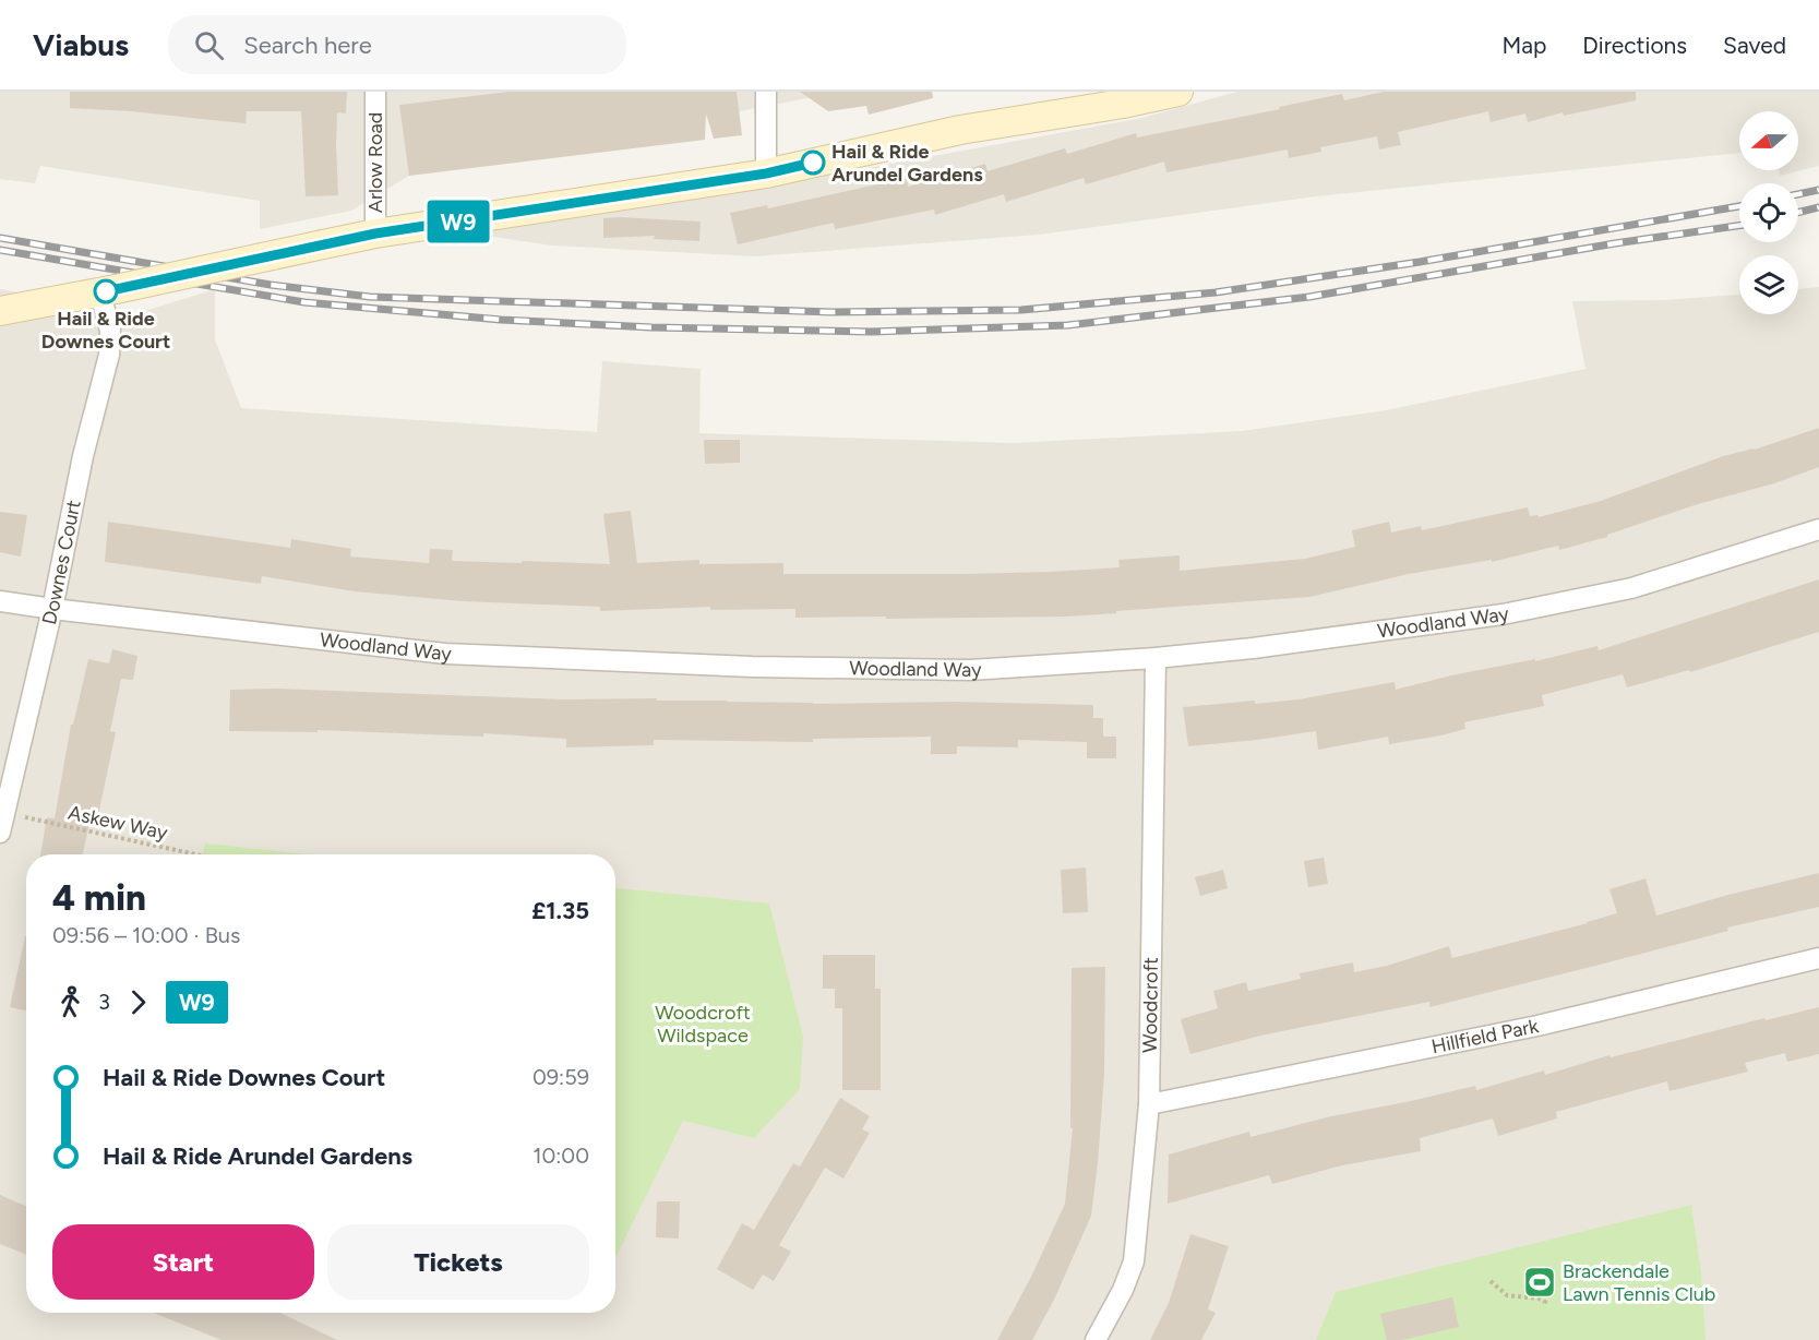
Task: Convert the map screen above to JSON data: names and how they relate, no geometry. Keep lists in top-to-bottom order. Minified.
{"streets":{"street":["Arlow Road","Downes Court","Woodland Way","Woodcroft","Hillfield Park"],"path":["Askew Way"]},"crossings":[["Downes Court","Woodland Way"],["Downes Court","Askew Way"],["Woodland Way","Woodcroft"],["Woodcroft","Hillfield Park"]],"parks":["Woodcroft Wildspace"],"places":{"other":["Hail & Ride Arundel Gardens","Hail & Ride Downes Court"],"sports":["Brackendale Lawn Tennis Club"]},"lines":["bus line W9"],"north":"left","page":{"header":"Viabus","search":"Search here","nav":["Map","Directions","Saved"],"on_map":"W9","heading":["4 min","09:56 – 10:00 · Bus","£1.35"],"legs":["3","W9"],"list":[{"name":"Hail & Ride Downes Court","value":"09:59"},{"name":"Hail & Ride Arundel Gardens","value":"10:00"}],"buttons":["Start","Tickets"]}}
